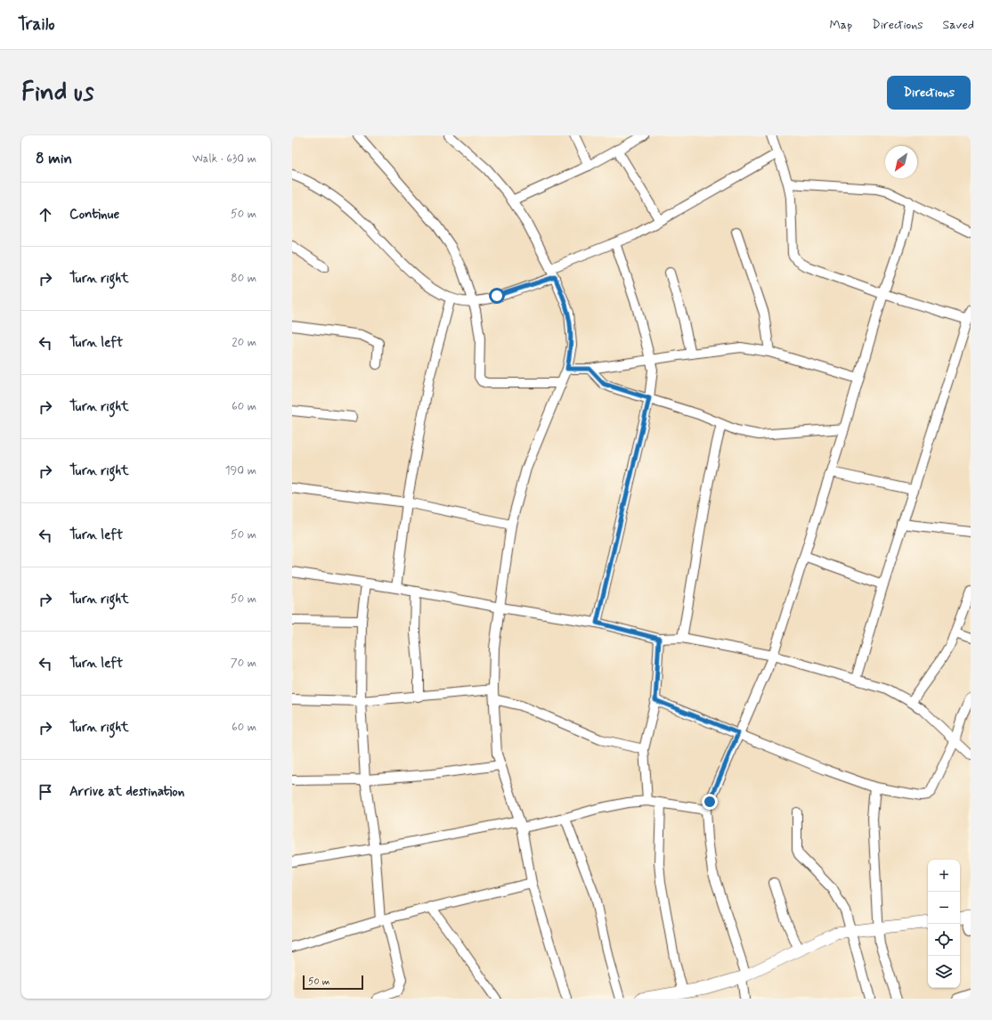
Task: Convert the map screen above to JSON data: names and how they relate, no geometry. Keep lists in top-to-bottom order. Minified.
{"scale_bar":"50 m","north":"bottom left","page":{"header":"Trailo","nav":["Map","Directions","Saved"],"buttons":"Directions","title":"Find us","heading":["8 min","Walk · 630 m"],"list":[["Continue","50 m"],["Turn right","80 m"],["Turn left","20 m"],["Turn right","60 m"],["Turn right","190 m"],["Turn left","50 m"],["Turn right","50 m"],["Turn left","70 m"],["Turn right","60 m"],"Arrive at destination"],"map_buttons":["+","−"],"scale":"50 m"}}
